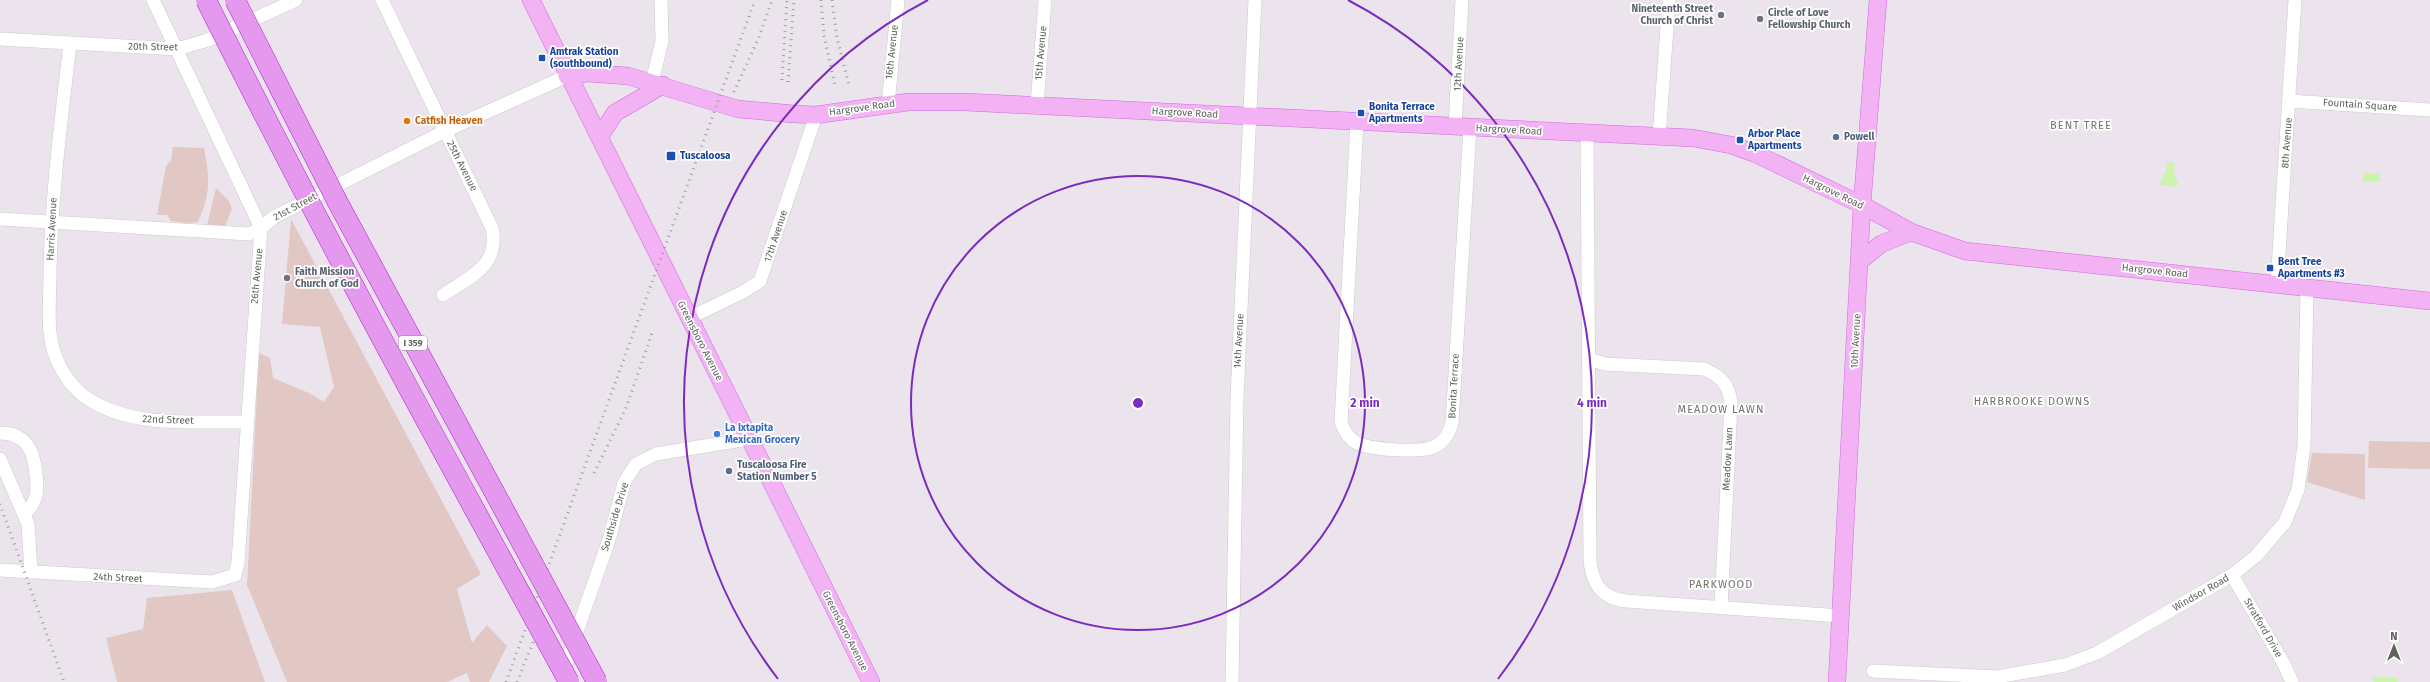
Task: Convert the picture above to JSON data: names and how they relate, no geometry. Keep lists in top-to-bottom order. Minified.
{"streets":{"highway":["I 359"],"main road":["Hargrove Road","Greensboro Avenue","10th Avenue"],"street":["20th Street","16th Avenue","15th Avenue","12th Avenue","Fountain Square","8th Avenue","25th Avenue","21st Street","Harris Avenue","17th Avenue","26th Avenue","14th Avenue","Bonita Terrace","22nd Street","Meadow Lawn","Southside Drive","24th Street","Windsor Road","Stratford Drive"]},"crossings":[["20th Street","Harris Avenue"],["20th Street","26th Avenue"],["16th Avenue","Hargrove Road"],["15th Avenue","Hargrove Road"],["12th Avenue","Hargrove Road"],["12th Avenue","Bonita Terrace"],["Fountain Square","8th Avenue"],["Hargrove Road","8th Avenue"],["Hargrove Road","21st Street"],["Hargrove Road","17th Avenue"],["Hargrove Road","Greensboro Avenue"],["Hargrove Road","14th Avenue"],["Hargrove Road","10th Avenue"],["Hargrove Road","Bonita Terrace"],["Hargrove Road","Windsor Road"],["25th Avenue","21st Street"],["21st Street","Harris Avenue"],["21st Street","26th Avenue"],["21st Street","Greensboro Avenue"],["Harris Avenue","22nd Street"],["17th Avenue","Greensboro Avenue"],["26th Avenue","22nd Street"],["26th Avenue","24th Street"],["Greensboro Avenue","Southside Drive"],["Windsor Road","Stratford Drive"]],"districts":["BENT TREE","HARBROOKE DOWNS","MEADOW LAWN","PARKWOOD"],"places":{"other":["Nineteenth Street Church of Christ","Circle of Love Fellowship Church","Catfish Heaven","Powell","Faith Mission Church of God","La Ixtapita Mexican Grocery","Tuscaloosa Fire Station Number 5"],"transit":["Amtrak Station (southbound)","Bonita Terrace Apartments","Arbor Place Apartments","Tuscaloosa","Bent Tree Apartments #3"]},"north":"top","rings":["2 min","4 min"]}
